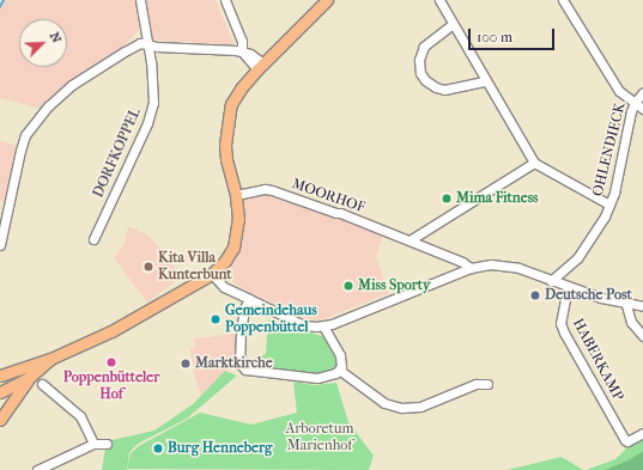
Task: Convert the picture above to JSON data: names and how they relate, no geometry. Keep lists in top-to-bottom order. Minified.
{"streets":{"street":["OHLENDIECK","DORFKOPPEL","MOORHOF","HABERKAMP"]},"parks":["Arboretum Marienhof"],"places":["Mima Fitness","Kita Villa Kunterbunt","Miss Sporty","Deutsche Post","Gemeindehaus Poppenbüttel","Poppenbütteler Hof","Marktkirche","Burg Henneberg"],"scale_bar":"100 m","north":"top right"}
